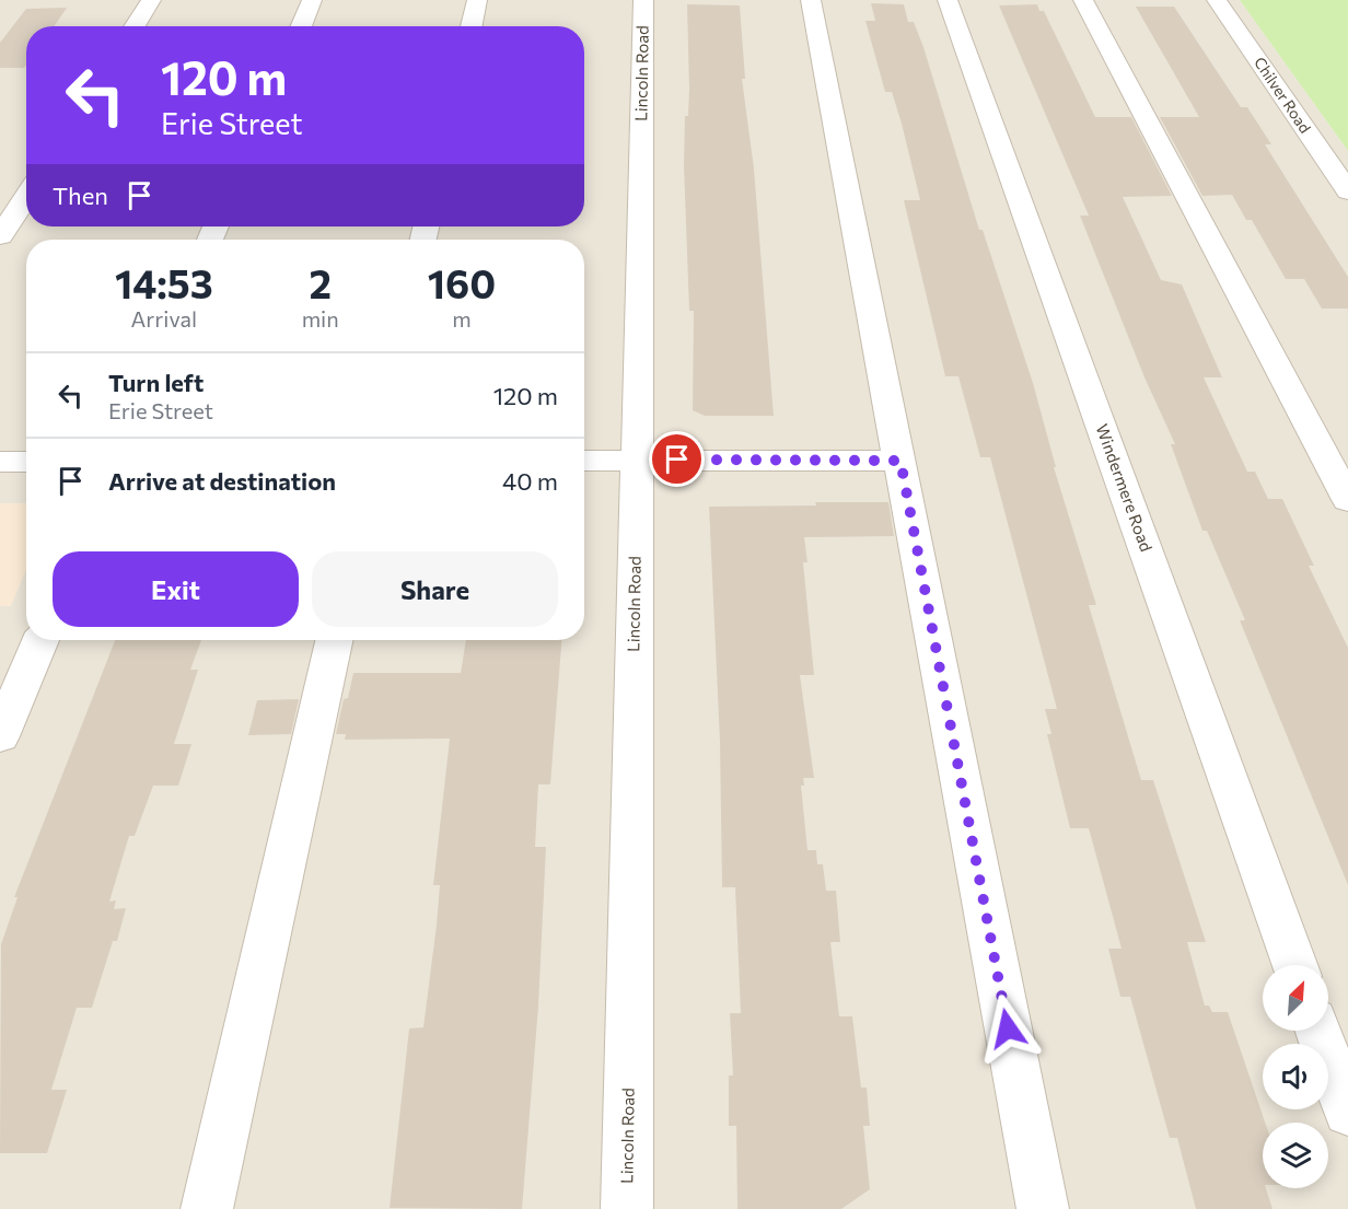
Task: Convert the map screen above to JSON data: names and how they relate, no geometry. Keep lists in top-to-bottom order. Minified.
{"streets":{"street":["Lincoln Road","Chilver Road","Windermere Road"]},"north":"top right","page":{"turn":["120 m","Erie Street"],"then":"Then","eta":["14:53","Arrival","2","min","160","m"],"list":[{"name":"Turn left","note":"Erie Street","value":"120 m"},{"name":"Arrive at destination","value":"40 m"}],"buttons":["Exit","Share"]}}
